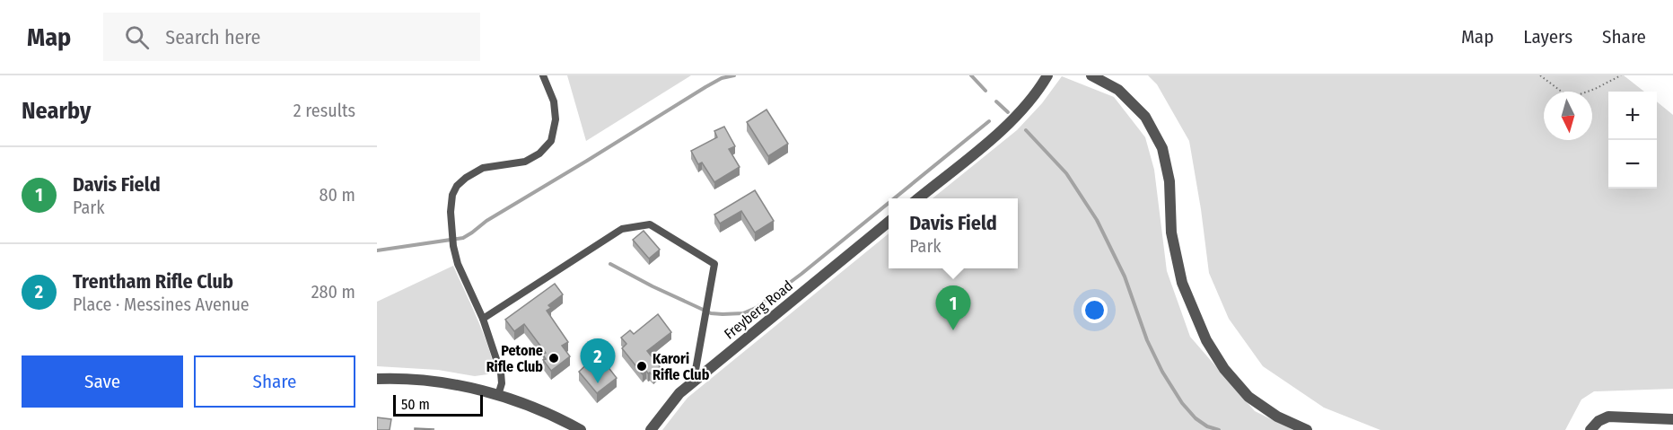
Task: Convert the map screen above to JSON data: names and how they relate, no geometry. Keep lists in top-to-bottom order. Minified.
{"streets":{"street":["Freyberg Road"]},"places":["Petone Rifle Club","Karori Rifle Club"],"scale_bar":"50 m","north":"bottom","page":{"header":"Map","search":"Search here","nav":["Map","Layers","Share"],"heading":["Nearby","2 results"],"map_buttons":["+","−"],"list":[{"mark":"1","name":"Davis Field","note":"Park","value":"80 m"},{"mark":"2","name":"Trentham Rifle Club","note":"Place · Messines Avenue","value":"280 m"}],"popup":["Davis Field","Park"],"pins":["1","2"],"buttons":["Save","Share"],"scale":"50 m"}}
